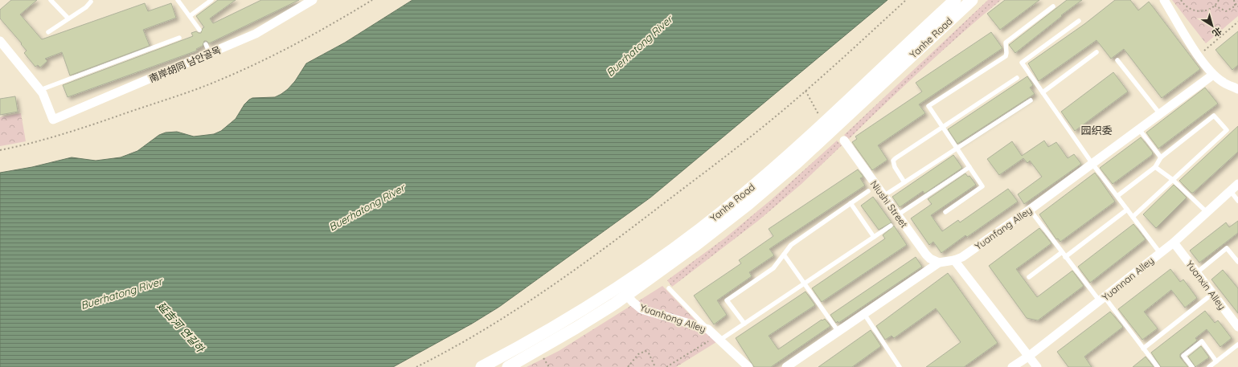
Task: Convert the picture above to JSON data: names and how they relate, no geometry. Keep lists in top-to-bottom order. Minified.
{"streets":{"main road":["Yanhe Road"],"street":["南岸胡同 남안골목","Niushi Street","Yuanfang Alley","Yuannan Alley","Yuanxin Alley","Yuanhong Alley"]},"crossings":[["Yanhe Road","Yuanhong Alley"],["Niushi Street","Yuanfang Alley"],["Yuannan Alley","Yuanxin Alley"]],"districts":["园织委"],"water":["Buerhatong River","延吉河 연길하"],"north":"bottom right"}
